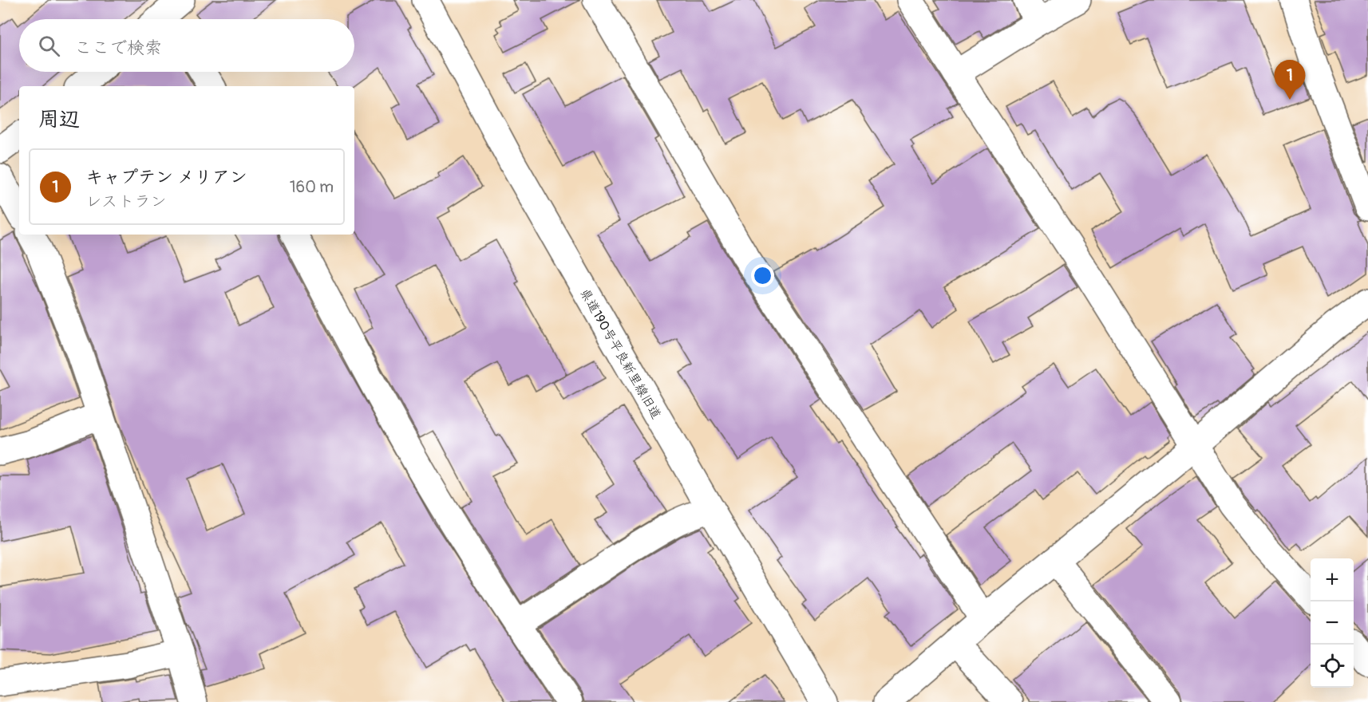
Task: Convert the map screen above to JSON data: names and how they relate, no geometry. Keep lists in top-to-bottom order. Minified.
{"streets":{"street":["県道190号平良新里線旧道"]},"page":{"search":"ここで検索","pins":"1","heading":"周辺","list":[{"mark":"1","name":"キャプテン メリアン","note":"レストラン","value":"160 m"}],"map_buttons":["+","−"]}}
